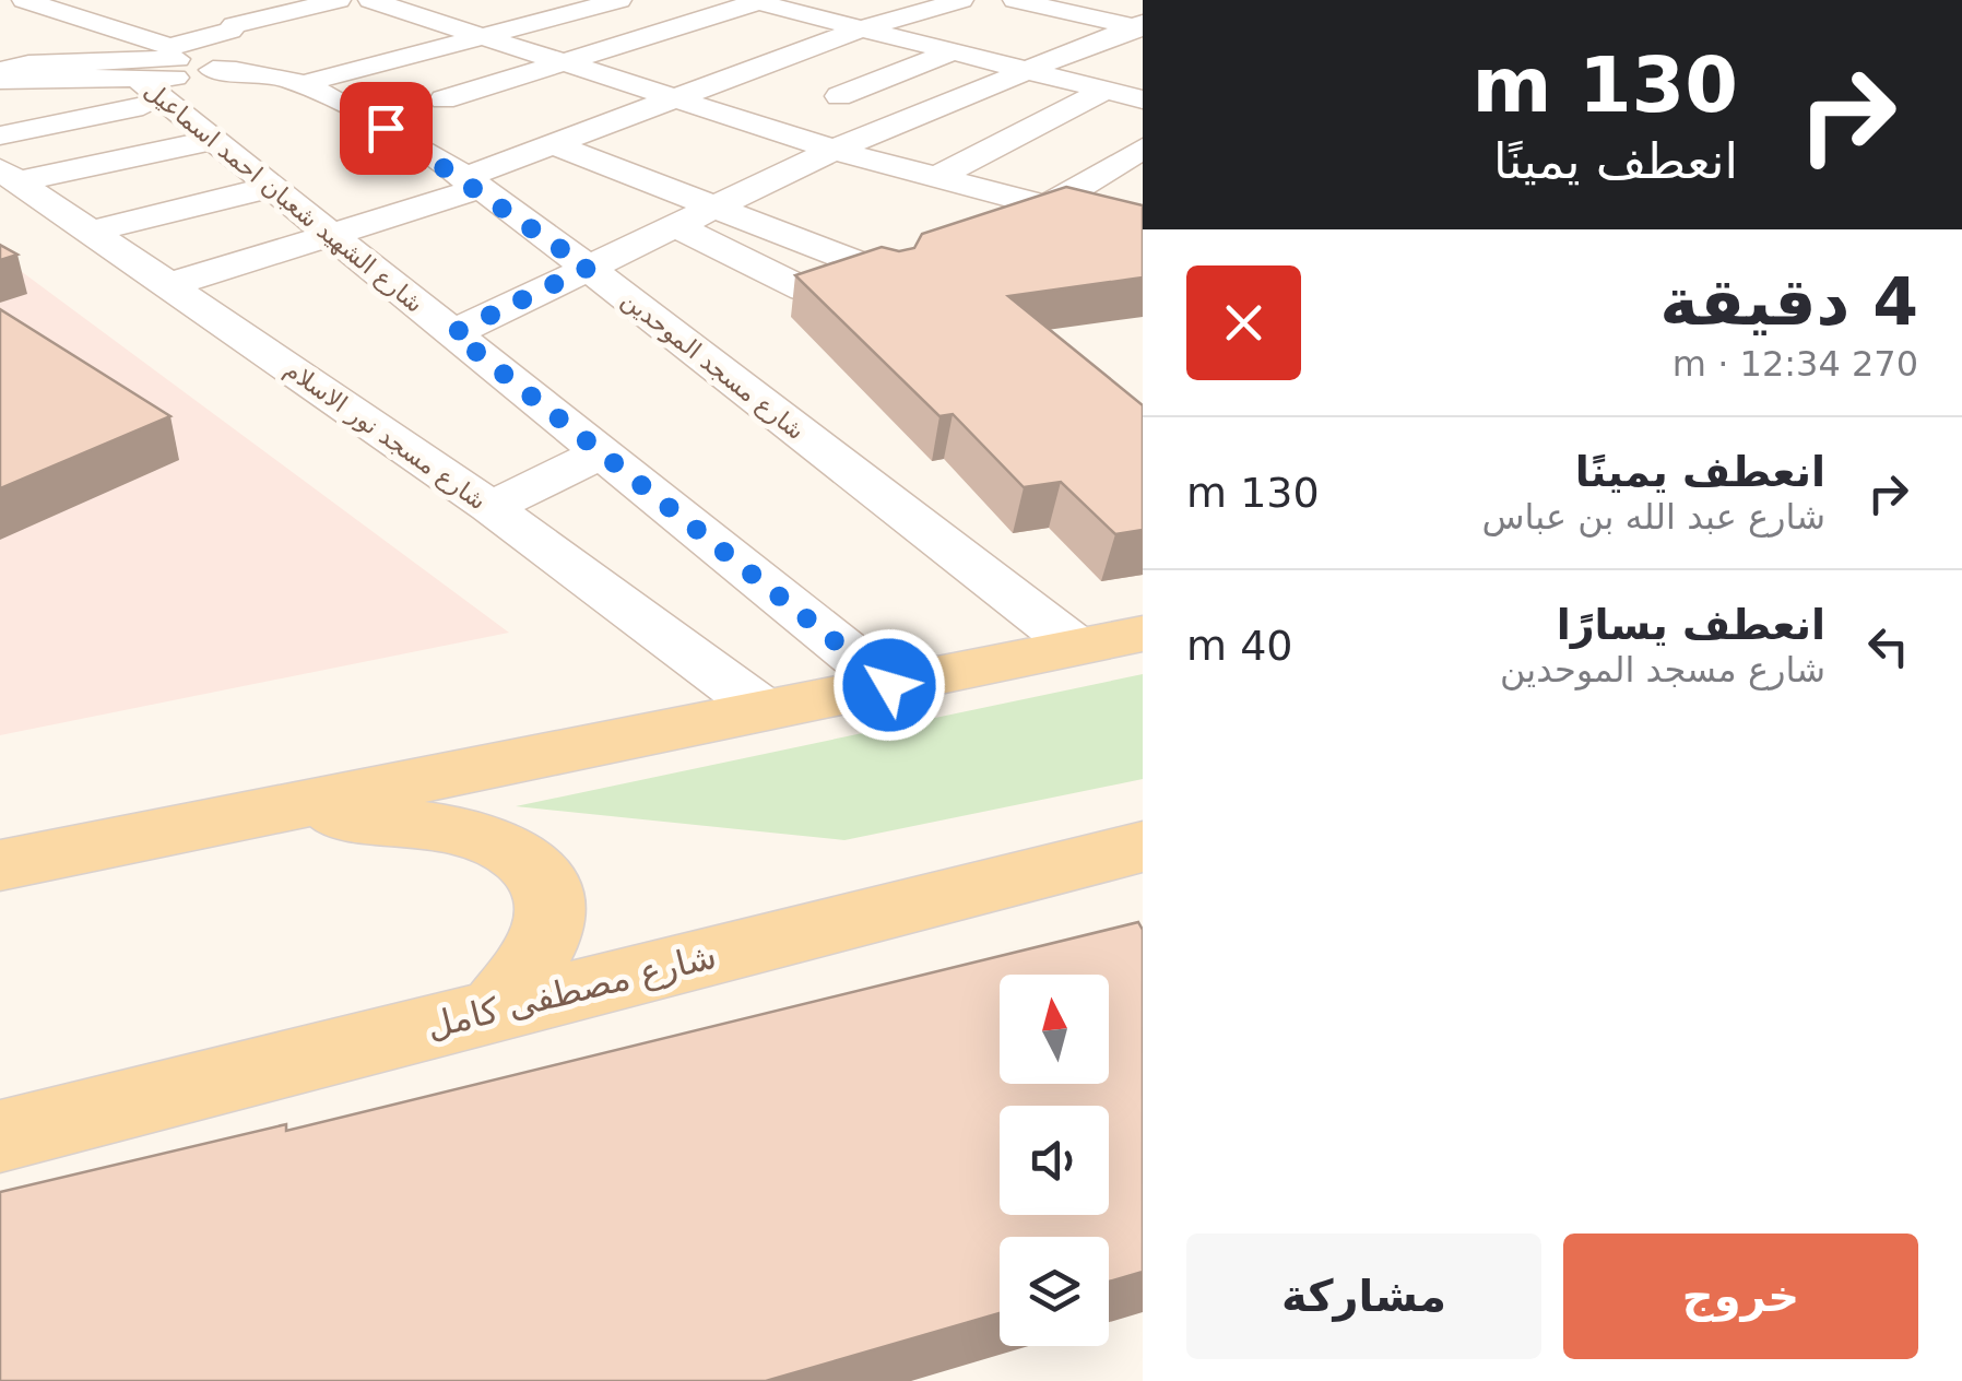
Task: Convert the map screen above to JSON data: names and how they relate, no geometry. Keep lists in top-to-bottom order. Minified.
{"streets":{"main road":["شارع مصطفى كامل"],"street":["شارع الشهيد شعبان احمد اسماعيل","شارع مسجد الموحدين","شارع مسجد نور الاسلام"]},"north":"top","page":{"turn":["130 m","انعطف يمينًا"],"heading":["4 دقيقة","270 m · 12:34"],"list":[{"name":"انعطف يمينًا","note":"شارع عبد الله بن عباس","value":"130 m"},{"name":"انعطف يسارًا","note":"شارع مسجد الموحدين","value":"40 m"}],"buttons":["خروج","مشاركة"]}}
